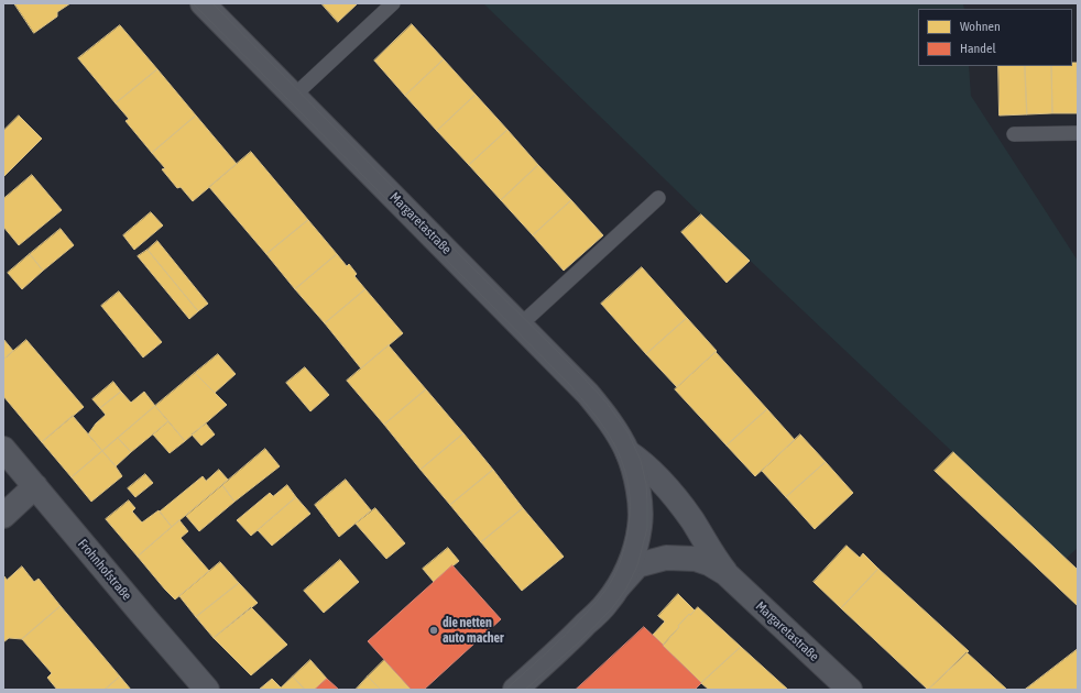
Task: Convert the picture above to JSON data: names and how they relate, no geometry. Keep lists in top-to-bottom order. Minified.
{"streets":{"street":["Margaretastraße","Frohnhofstraße"]},"places":["die netten auto macher"],"legend":["Wohnen","Handel"]}
